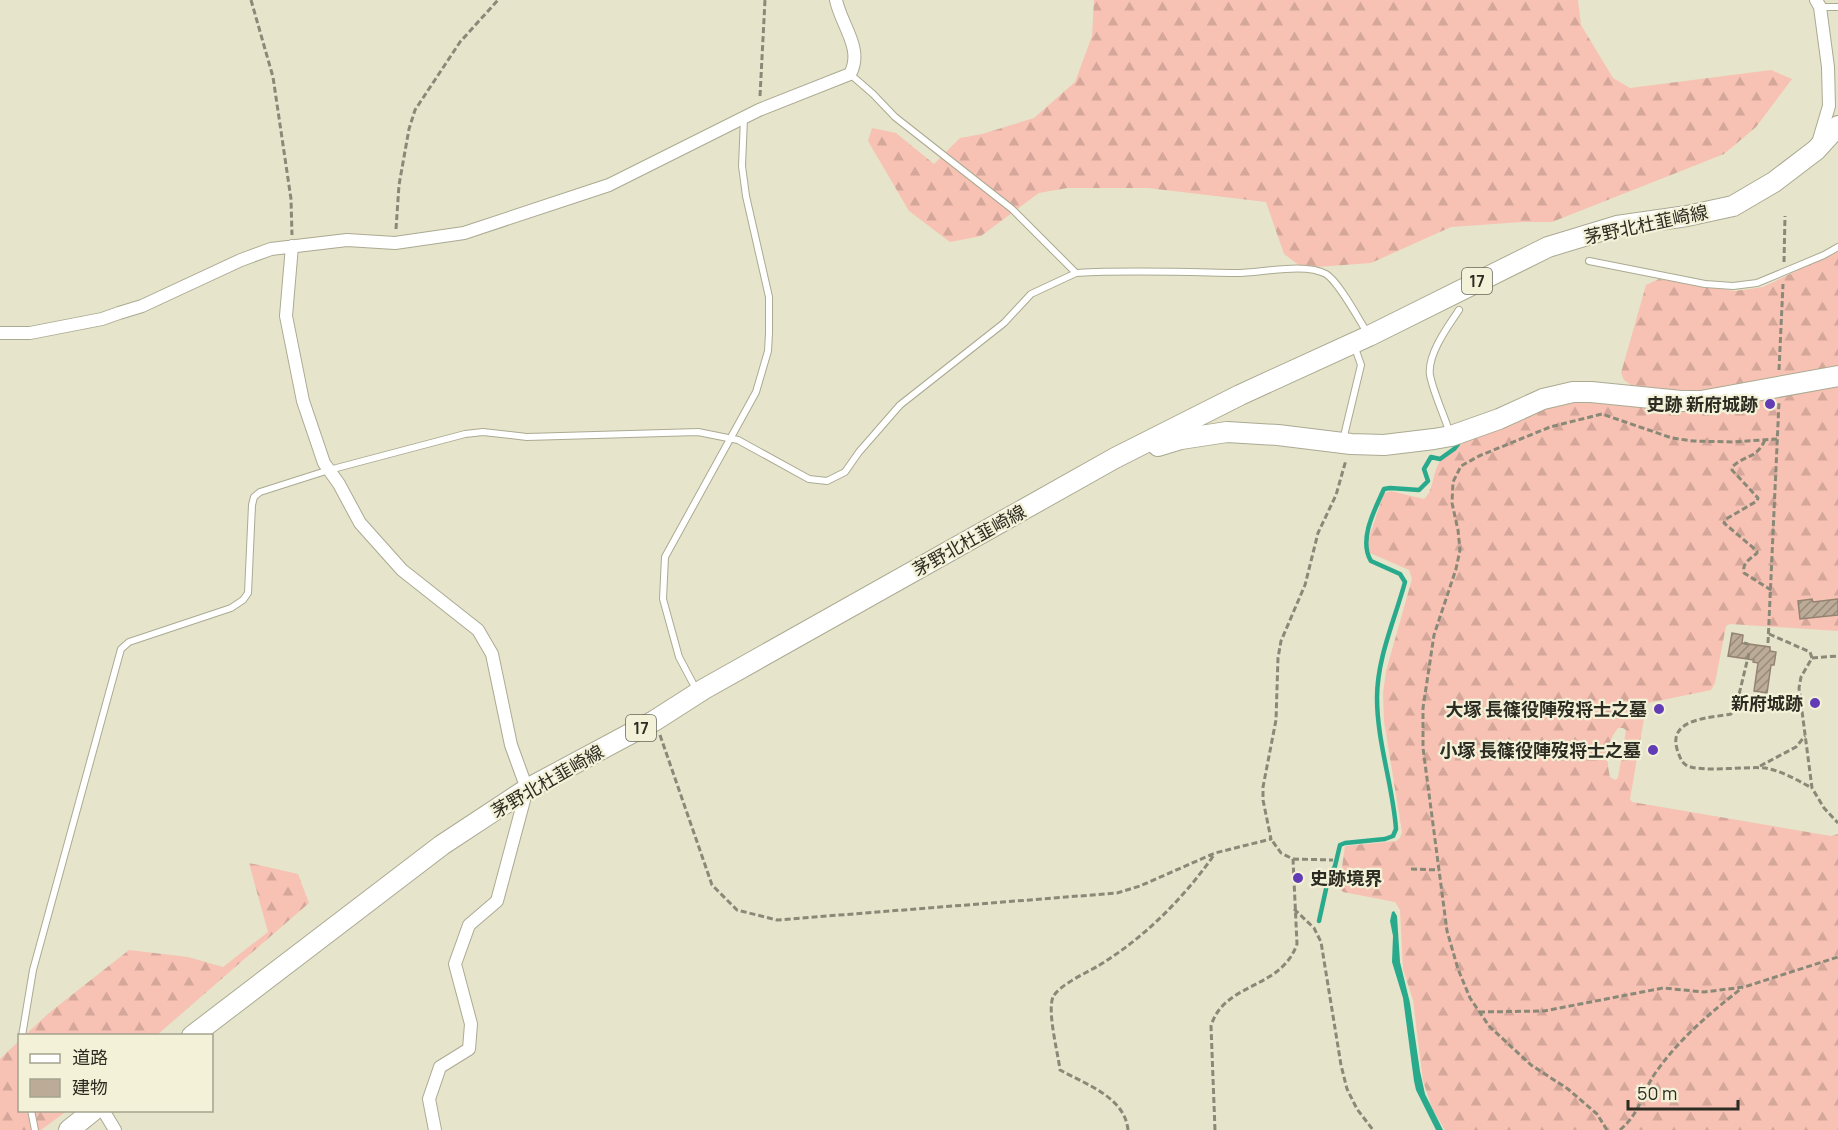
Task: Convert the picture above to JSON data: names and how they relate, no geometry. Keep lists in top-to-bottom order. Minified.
{"streets":{"main road":["茅野北杜韮崎線","17"]},"places":["史跡 新府城跡","新府城跡","大塚 長篠役陣歿将士之墓","小塚 長篠役陣歿将士之墓","史跡境界"],"legend":["道路","建物"],"scale_bar":"50 m"}
